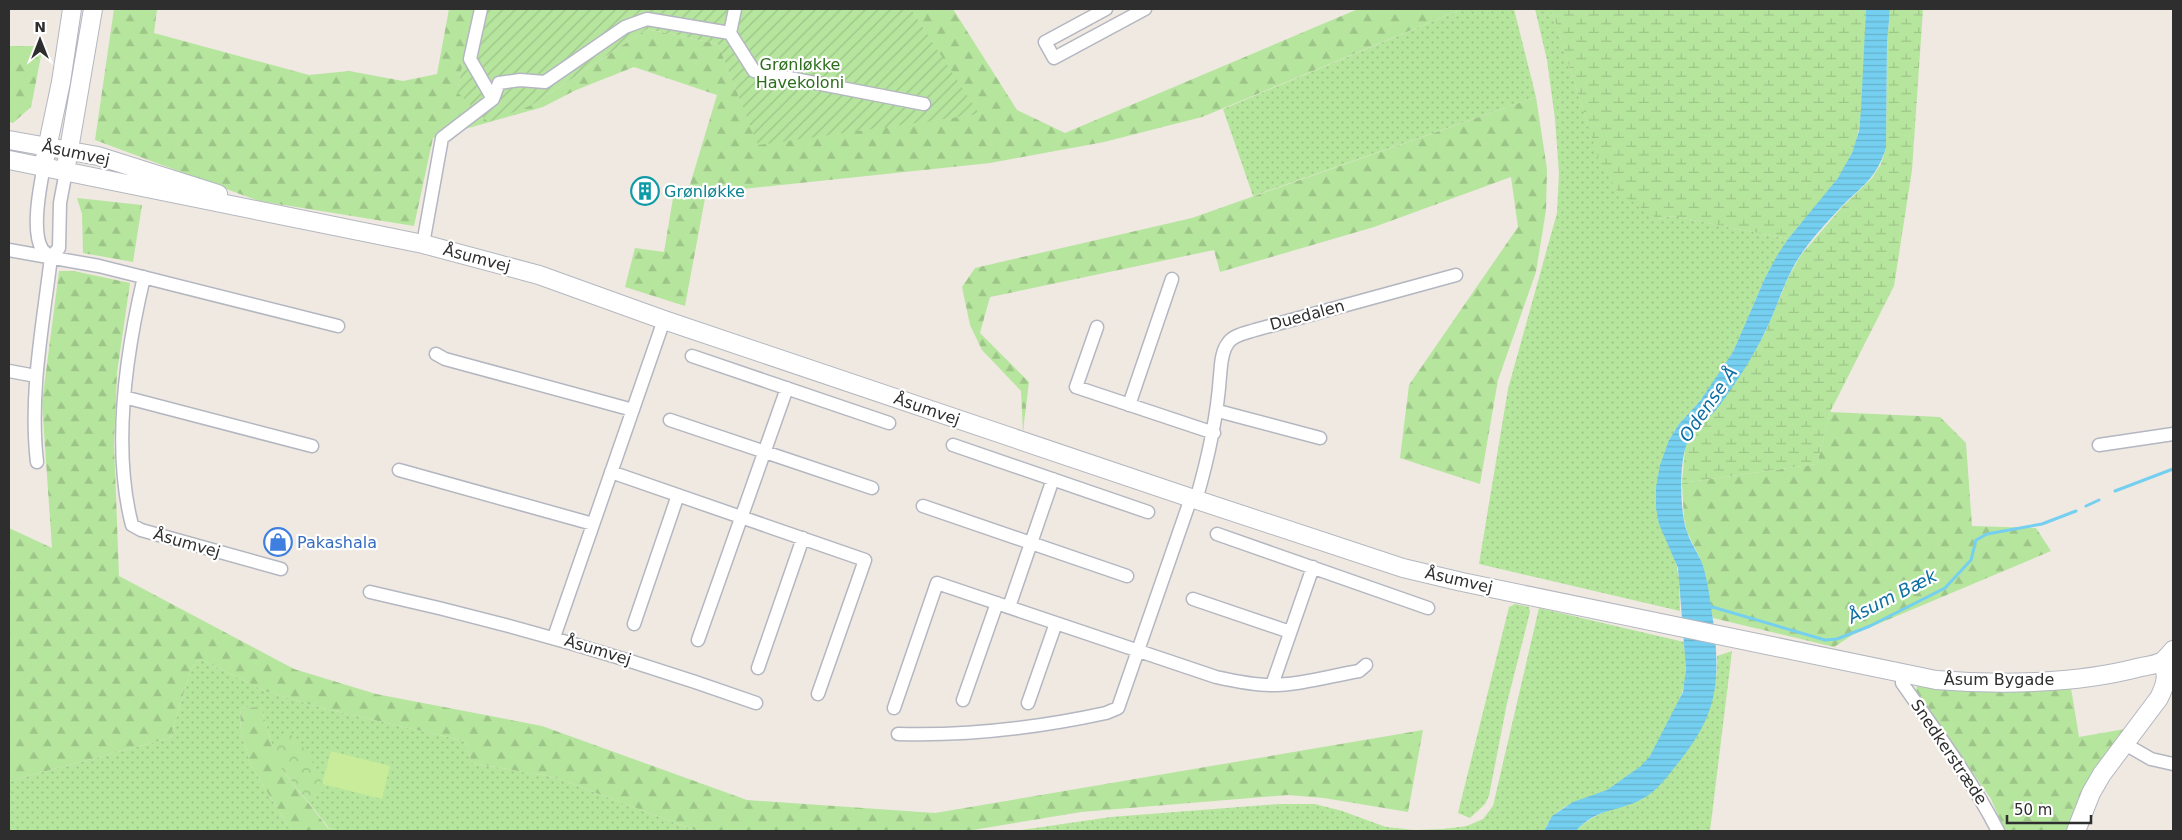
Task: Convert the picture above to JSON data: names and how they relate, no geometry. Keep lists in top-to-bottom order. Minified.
{"streets":{"street":["Åsumvej","Duedalen","Åsum Bygade","Snedkerstræde"]},"crossings":[["Åsumvej","Duedalen"],["Åsumvej","Åsum Bygade"],["Åsum Bygade","Snedkerstræde"]],"water":["Odense Å","Åsum Bæk"],"parks":["Grønløkke Havekoloni"],"places":{"building":["Grønløkke"],"shop":["Pakashala"]},"scale_bar":"50 m","north":"top"}
